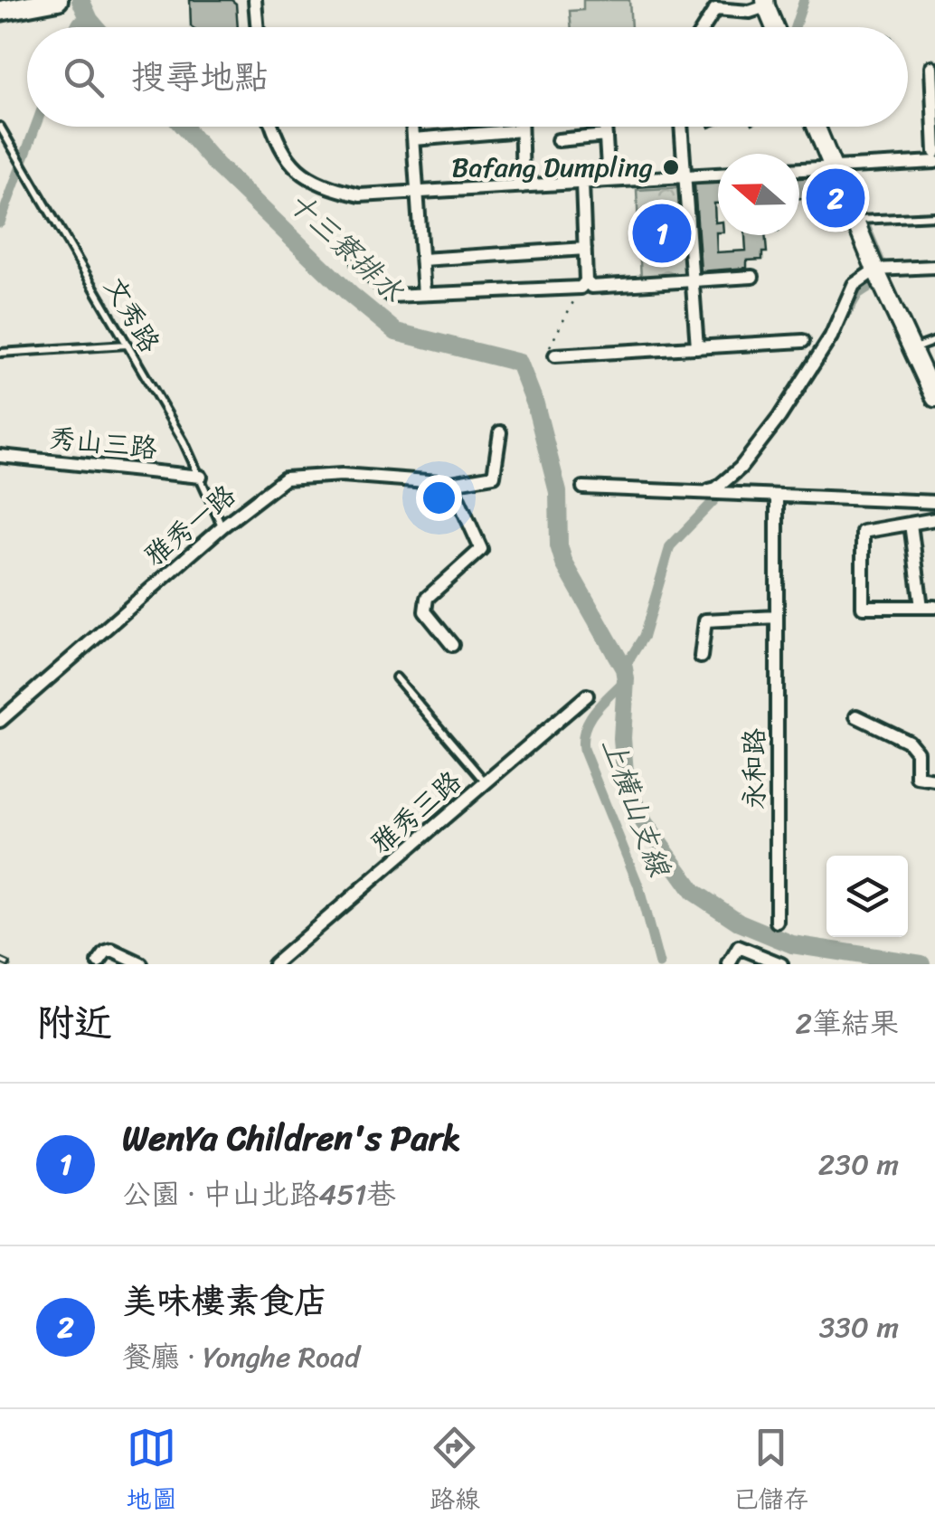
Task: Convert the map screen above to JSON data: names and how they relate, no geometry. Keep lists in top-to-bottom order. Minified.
{"streets":{"street":["秀山三路","雅秀一路","永和路","雅秀三路"],"lane":["文秀路"]},"crossings":[["文秀路","秀山三路"],["文秀路","雅秀一路"]],"water":["十三寮排水","上橫山支線"],"places":["Bafang Dumpling"],"north":"left","page":{"search":"搜尋地點","pins":["2","1"],"heading":["附近","2筆結果"],"list":[{"mark":"1","name":"WenYa Children's Park","note":"公園 · 中山北路451巷","value":"230 m"},{"mark":"2","name":"美味樓素食店","note":"餐廳 · Yonghe Road","value":"330 m"}],"nav":["地圖","路線","已儲存"]}}
